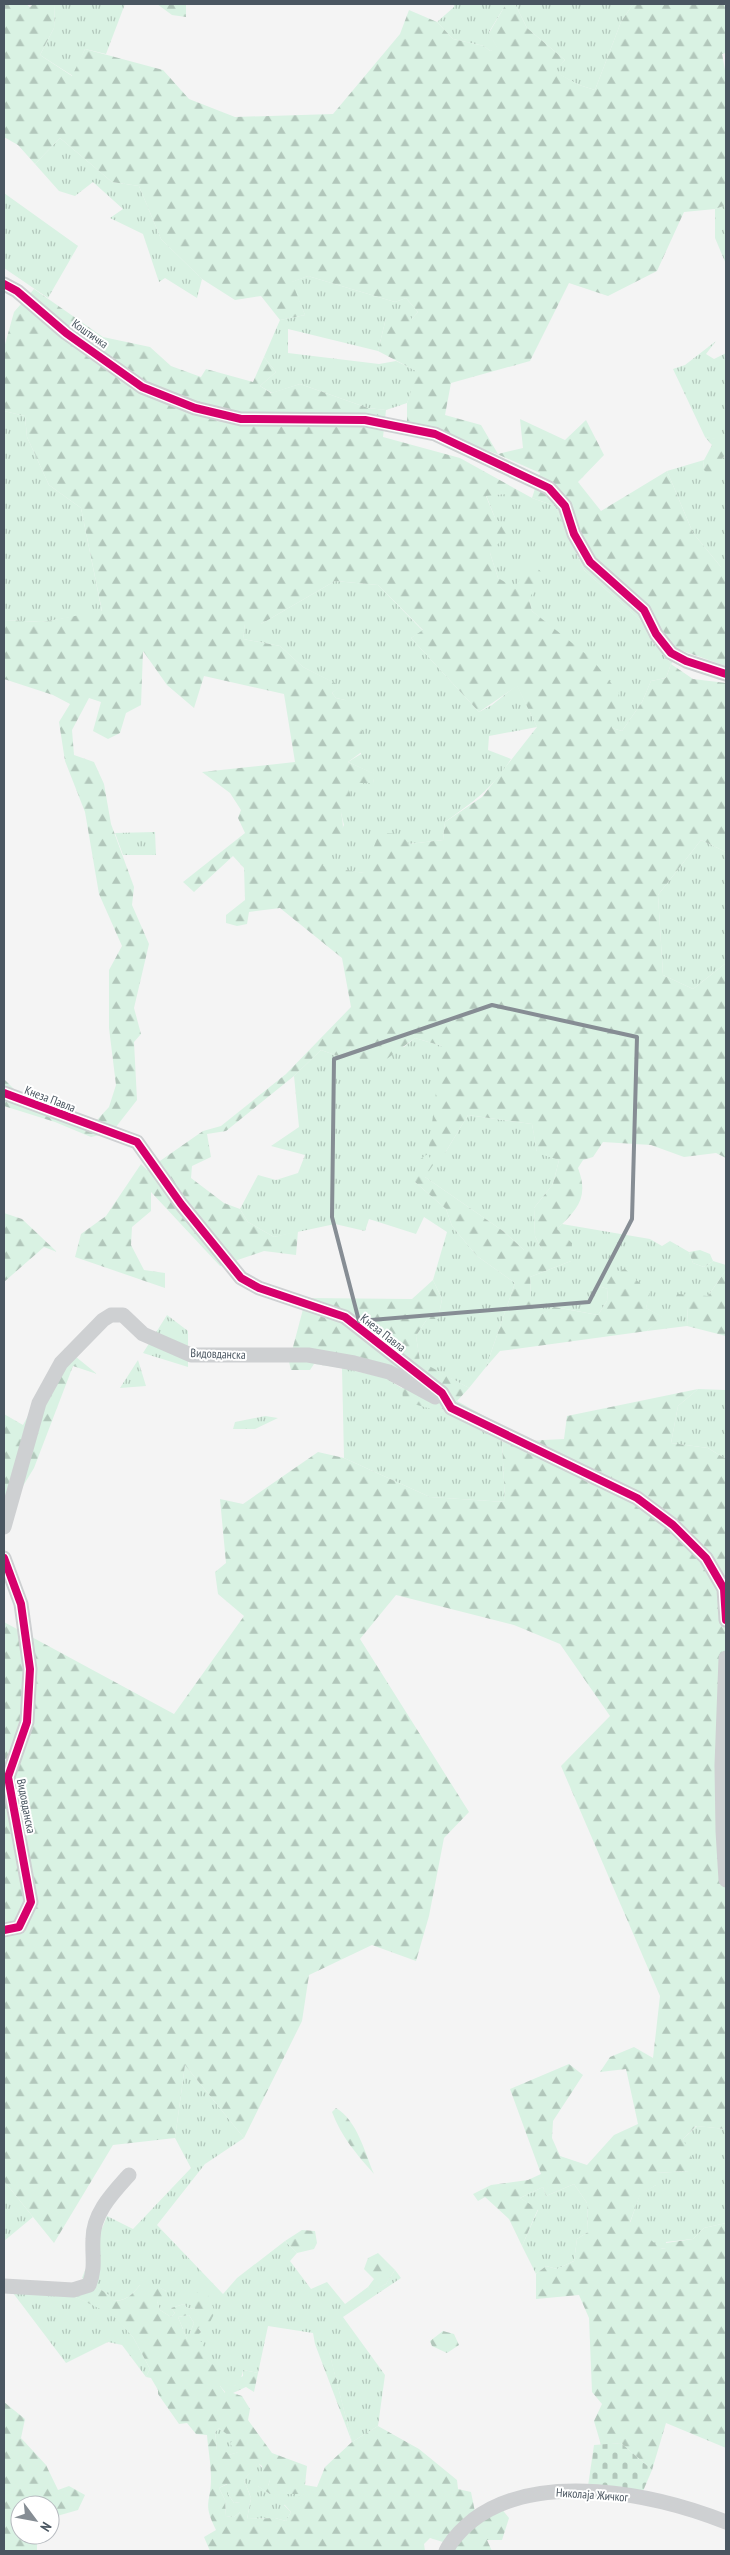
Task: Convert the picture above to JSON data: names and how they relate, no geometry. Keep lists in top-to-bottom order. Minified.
{"streets":{"street":["Коштичка","Кнеза Павла","Видовданска","Николаја Жичког"]},"crossings":[["Кнеза Павла","Видовданска"]],"north":"bottom right"}
